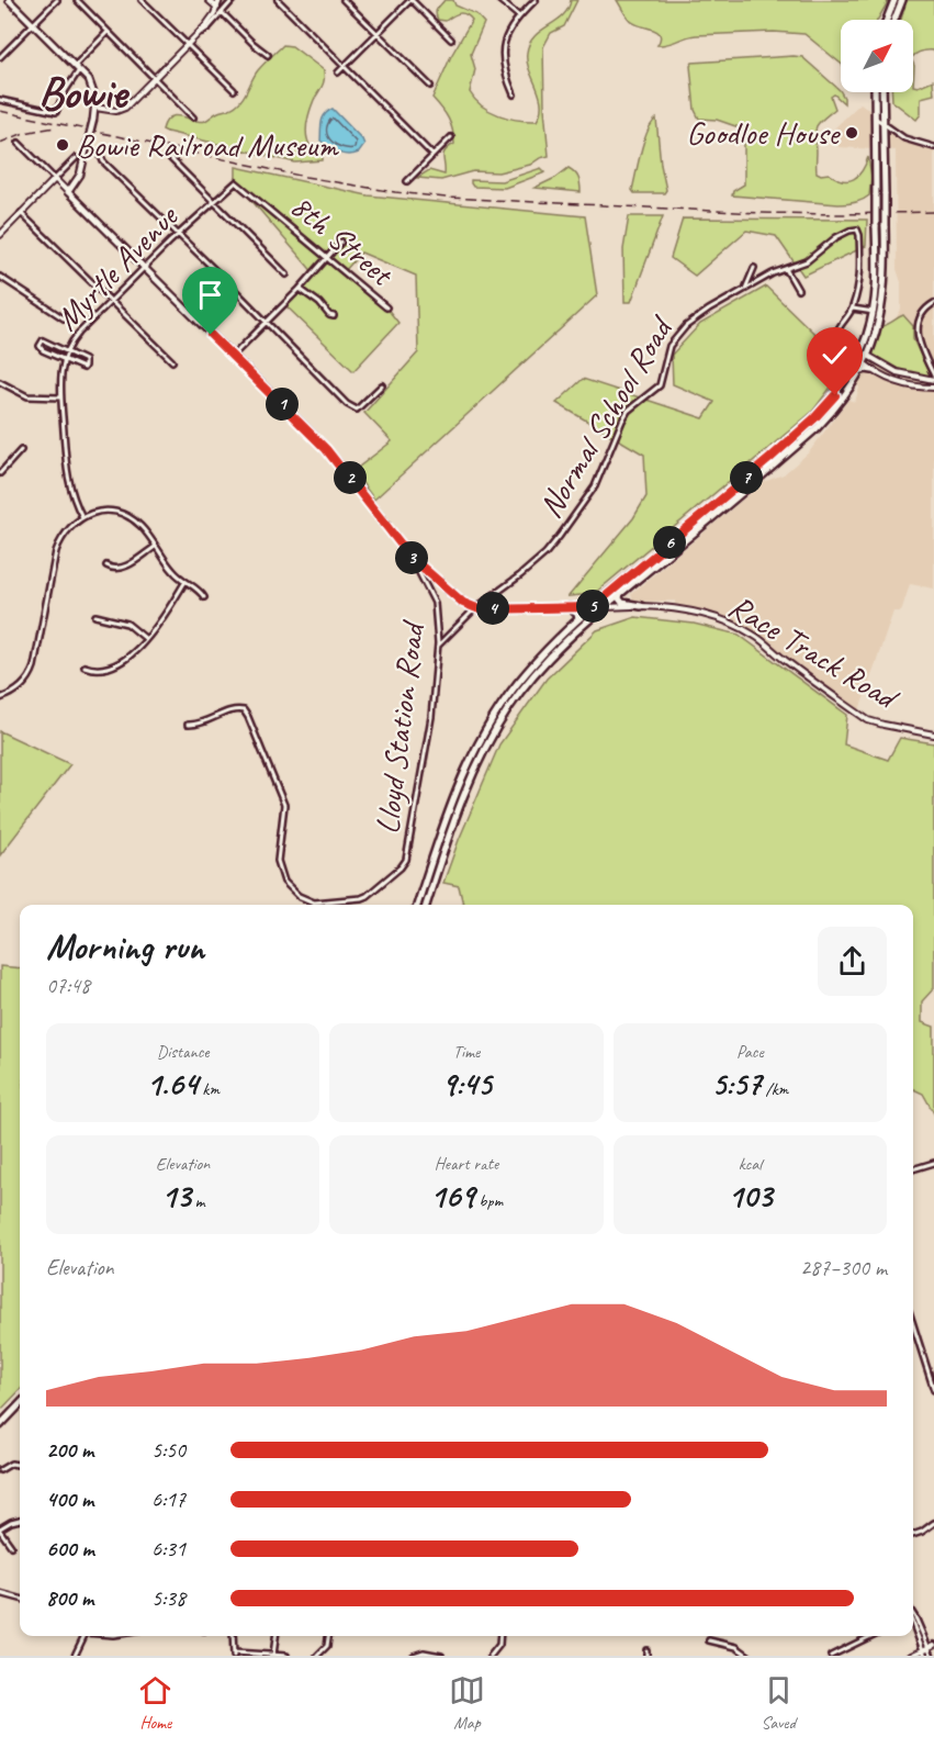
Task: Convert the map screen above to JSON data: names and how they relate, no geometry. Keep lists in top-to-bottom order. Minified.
{"streets":{"main road":["Race Track Road"],"street":["8th Street","Myrtle Avenue","Normal School Road","Lloyd Station Road"]},"crossings":[["8th Street","Myrtle Avenue"],["Normal School Road","Race Track Road"],["Normal School Road","Lloyd Station Road"]],"districts":["Bowie"],"places":["Goodloe House","Bowie Railroad Museum"],"north":"top right","page":{"pins":["1","2","7","6","3","5","4"],"heading":["Morning run","07:48"],"stats":[["Distance","1.64 km"],["Time","9:45"],["Pace","5:57 /km"],["Elevation","13 m"],["Heart rate","169 bpm"],["kcal","103"]],"chart":["Elevation","287–300 m"],"list":[{"name":"200 m","note":"5:50"},{"name":"400 m","note":"6:17"},{"name":"600 m","note":"6:31"},{"name":"800 m","note":"5:38"}],"tabs":["Home","Map","Saved"]}}
